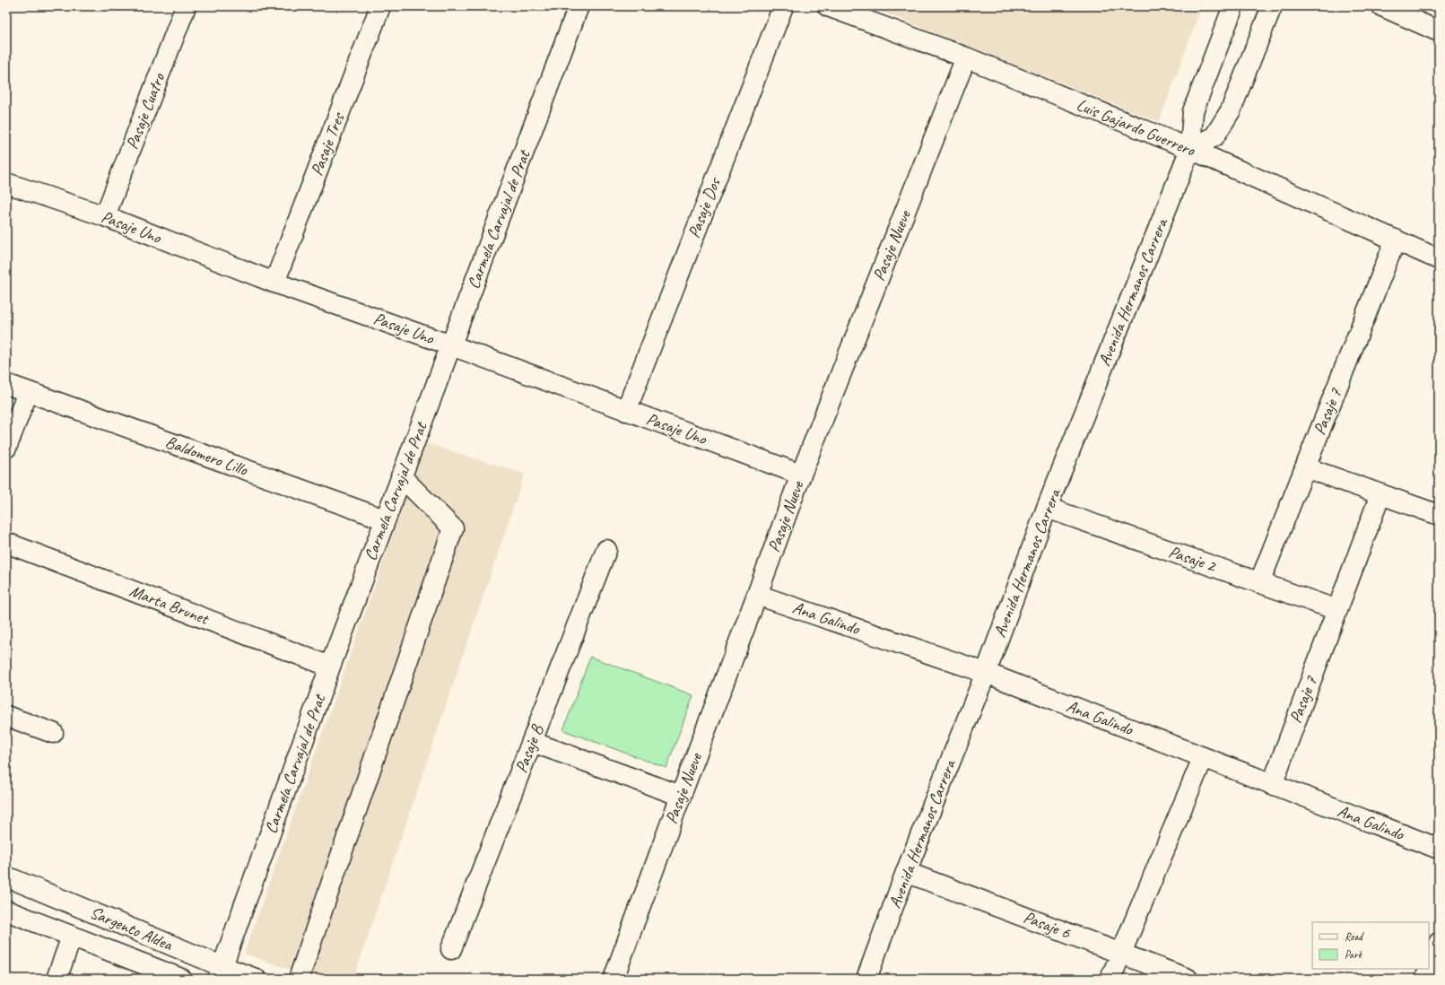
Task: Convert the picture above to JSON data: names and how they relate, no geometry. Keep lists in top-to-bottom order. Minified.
{"streets":{"street":["Pasaje Cuatro","Luis Gajardo Guerrero","Pasaje Tres","Pasaje Dos","Carmela Carvajal de Prat","Pasaje Uno","Pasaje Nueve","Avenida Hermanos Carrera","Pasaje 7","Baldomero Lillo","Pasaje 2","Marta Brunet","Ana Galindo","Pasaje B","Pasaje 6","Sargento Aldea"]},"crossings":[["Pasaje Cuatro","Pasaje Uno"],["Luis Gajardo Guerrero","Pasaje Nueve"],["Luis Gajardo Guerrero","Avenida Hermanos Carrera"],["Luis Gajardo Guerrero","Pasaje 7"],["Pasaje Tres","Pasaje Uno"],["Pasaje Dos","Pasaje Uno"],["Carmela Carvajal de Prat","Pasaje Uno"],["Carmela Carvajal de Prat","Baldomero Lillo"],["Carmela Carvajal de Prat","Marta Brunet"],["Carmela Carvajal de Prat","Sargento Aldea"],["Pasaje Uno","Pasaje Nueve"],["Pasaje Nueve","Ana Galindo"],["Avenida Hermanos Carrera","Pasaje 2"],["Avenida Hermanos Carrera","Ana Galindo"],["Avenida Hermanos Carrera","Pasaje 6"],["Pasaje 7","Pasaje 2"],["Pasaje 7","Ana Galindo"]],"legend":["Road","Park"]}
